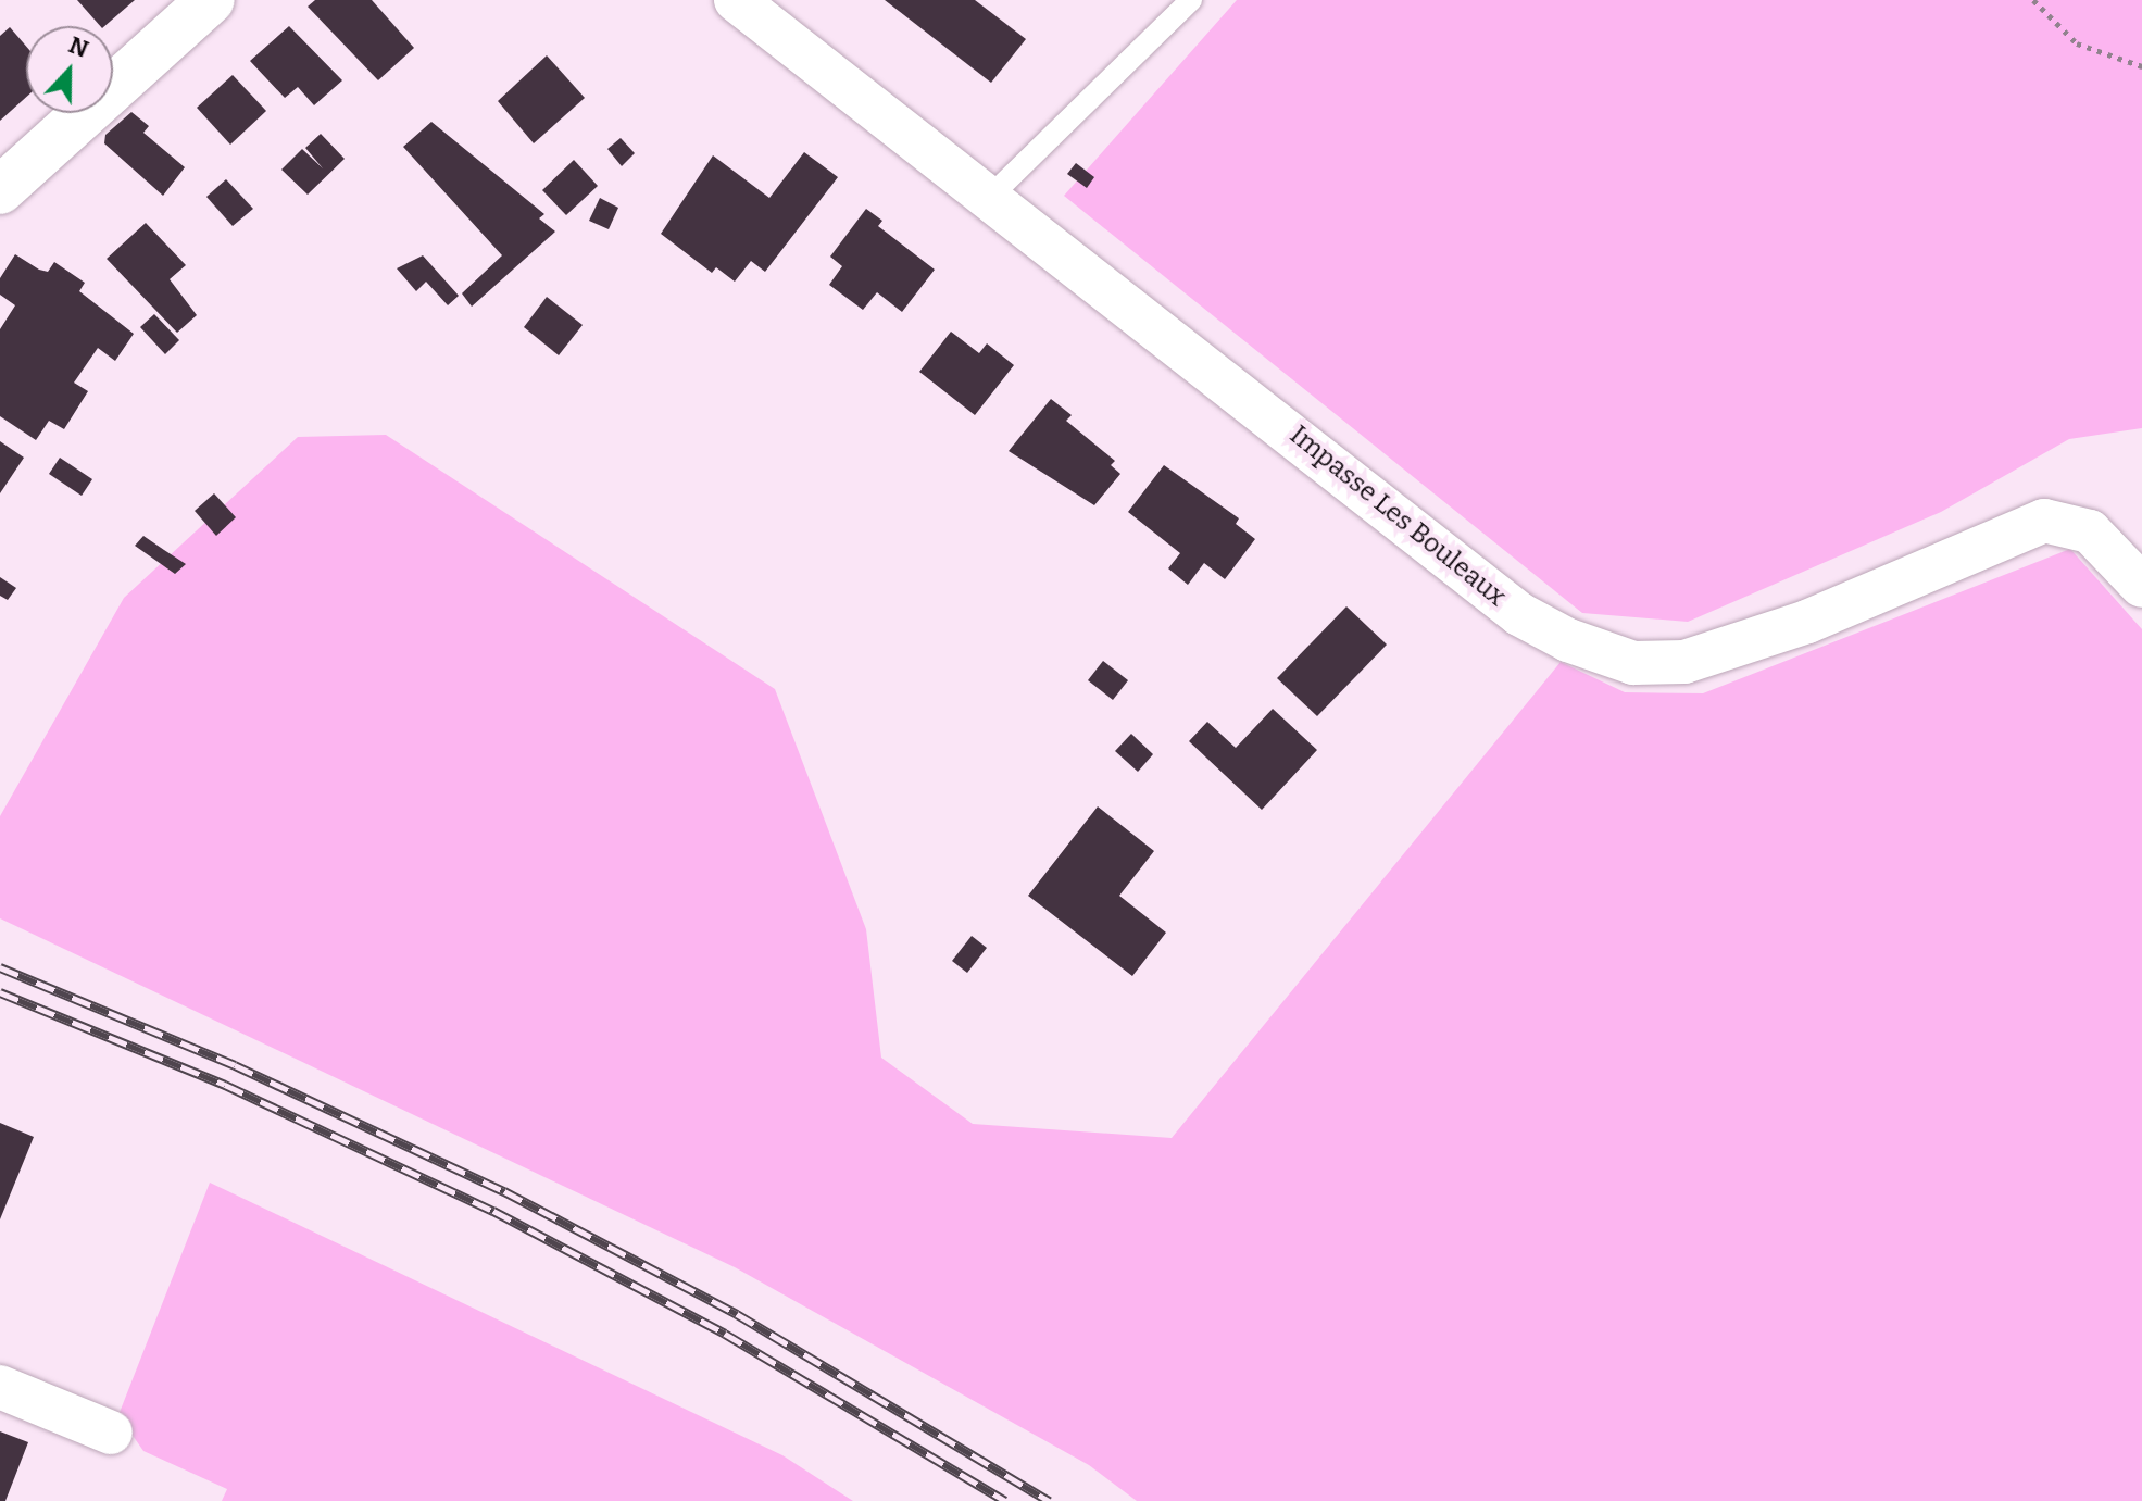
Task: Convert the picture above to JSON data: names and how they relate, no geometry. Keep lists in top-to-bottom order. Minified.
{"streets":{"street":["Impasse Les Bouleaux"]},"north":"top"}
